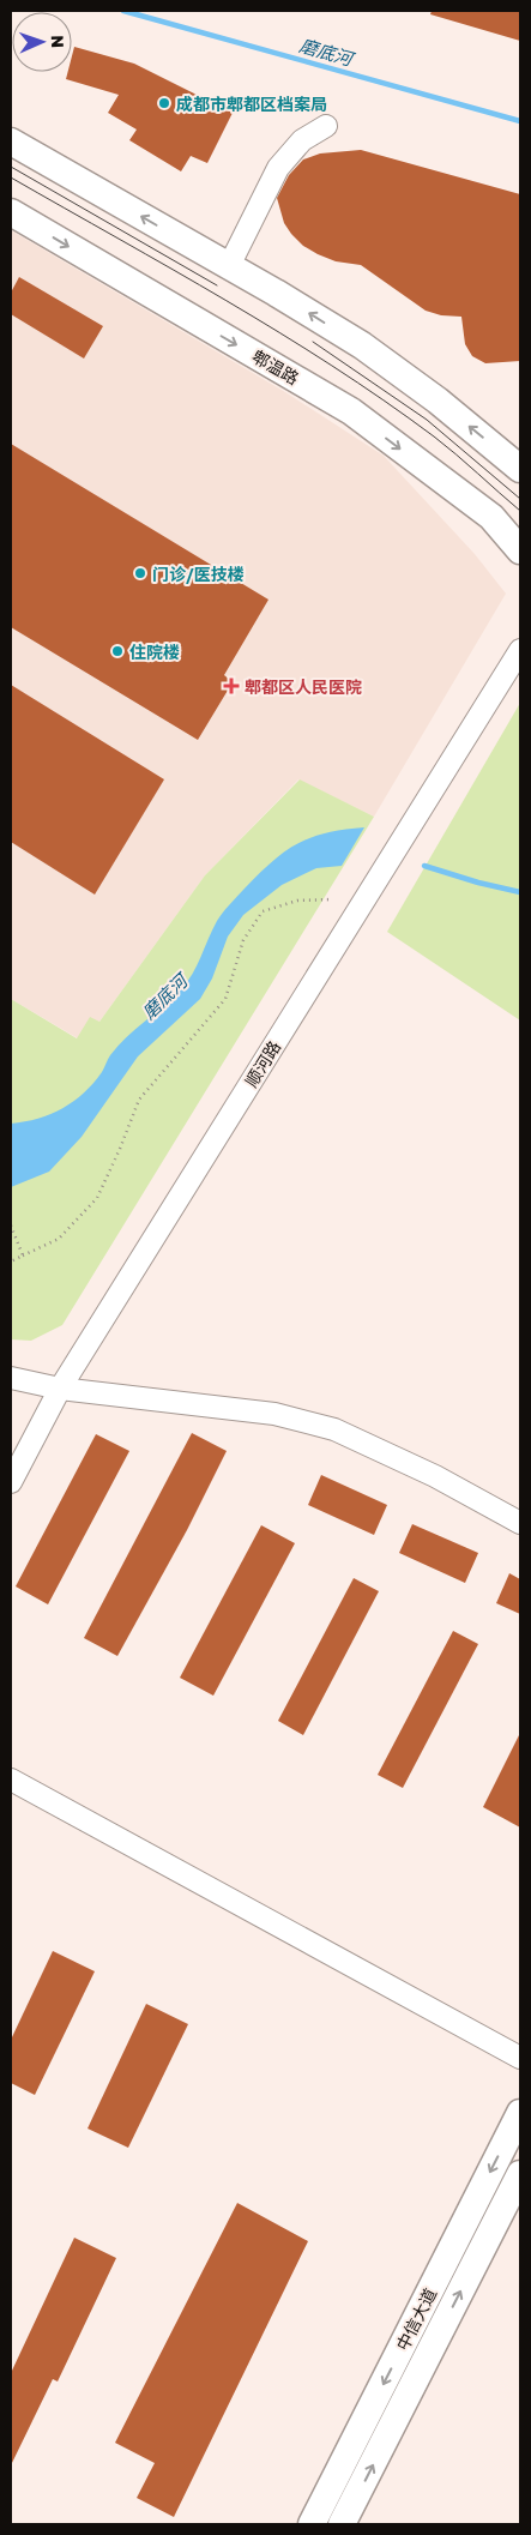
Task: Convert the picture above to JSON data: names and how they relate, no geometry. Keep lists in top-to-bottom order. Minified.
{"streets":{"main road":["郫温路","中信大道"],"street":["顺河路"]},"water":["磨底河"],"places":{"other":["成都市郫都区档案局","门诊/医技楼","住院楼"],"health":["郫都区人民医院"]},"north":"right"}
